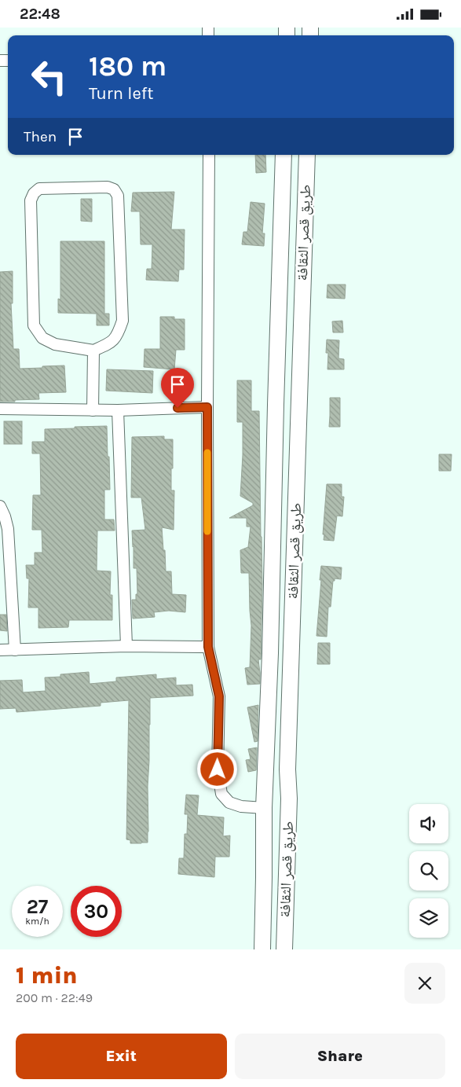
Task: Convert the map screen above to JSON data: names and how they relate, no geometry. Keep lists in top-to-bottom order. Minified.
{"streets":{"street":["طريق قصر الثقافة"]},"page":{"status":"22:48","turn":["180 m","Turn left"],"then":"Then","speed":"27 km/h","limit":"30","heading":["1 min","200 m · 22:49"],"buttons":["Exit","Share"]}}
